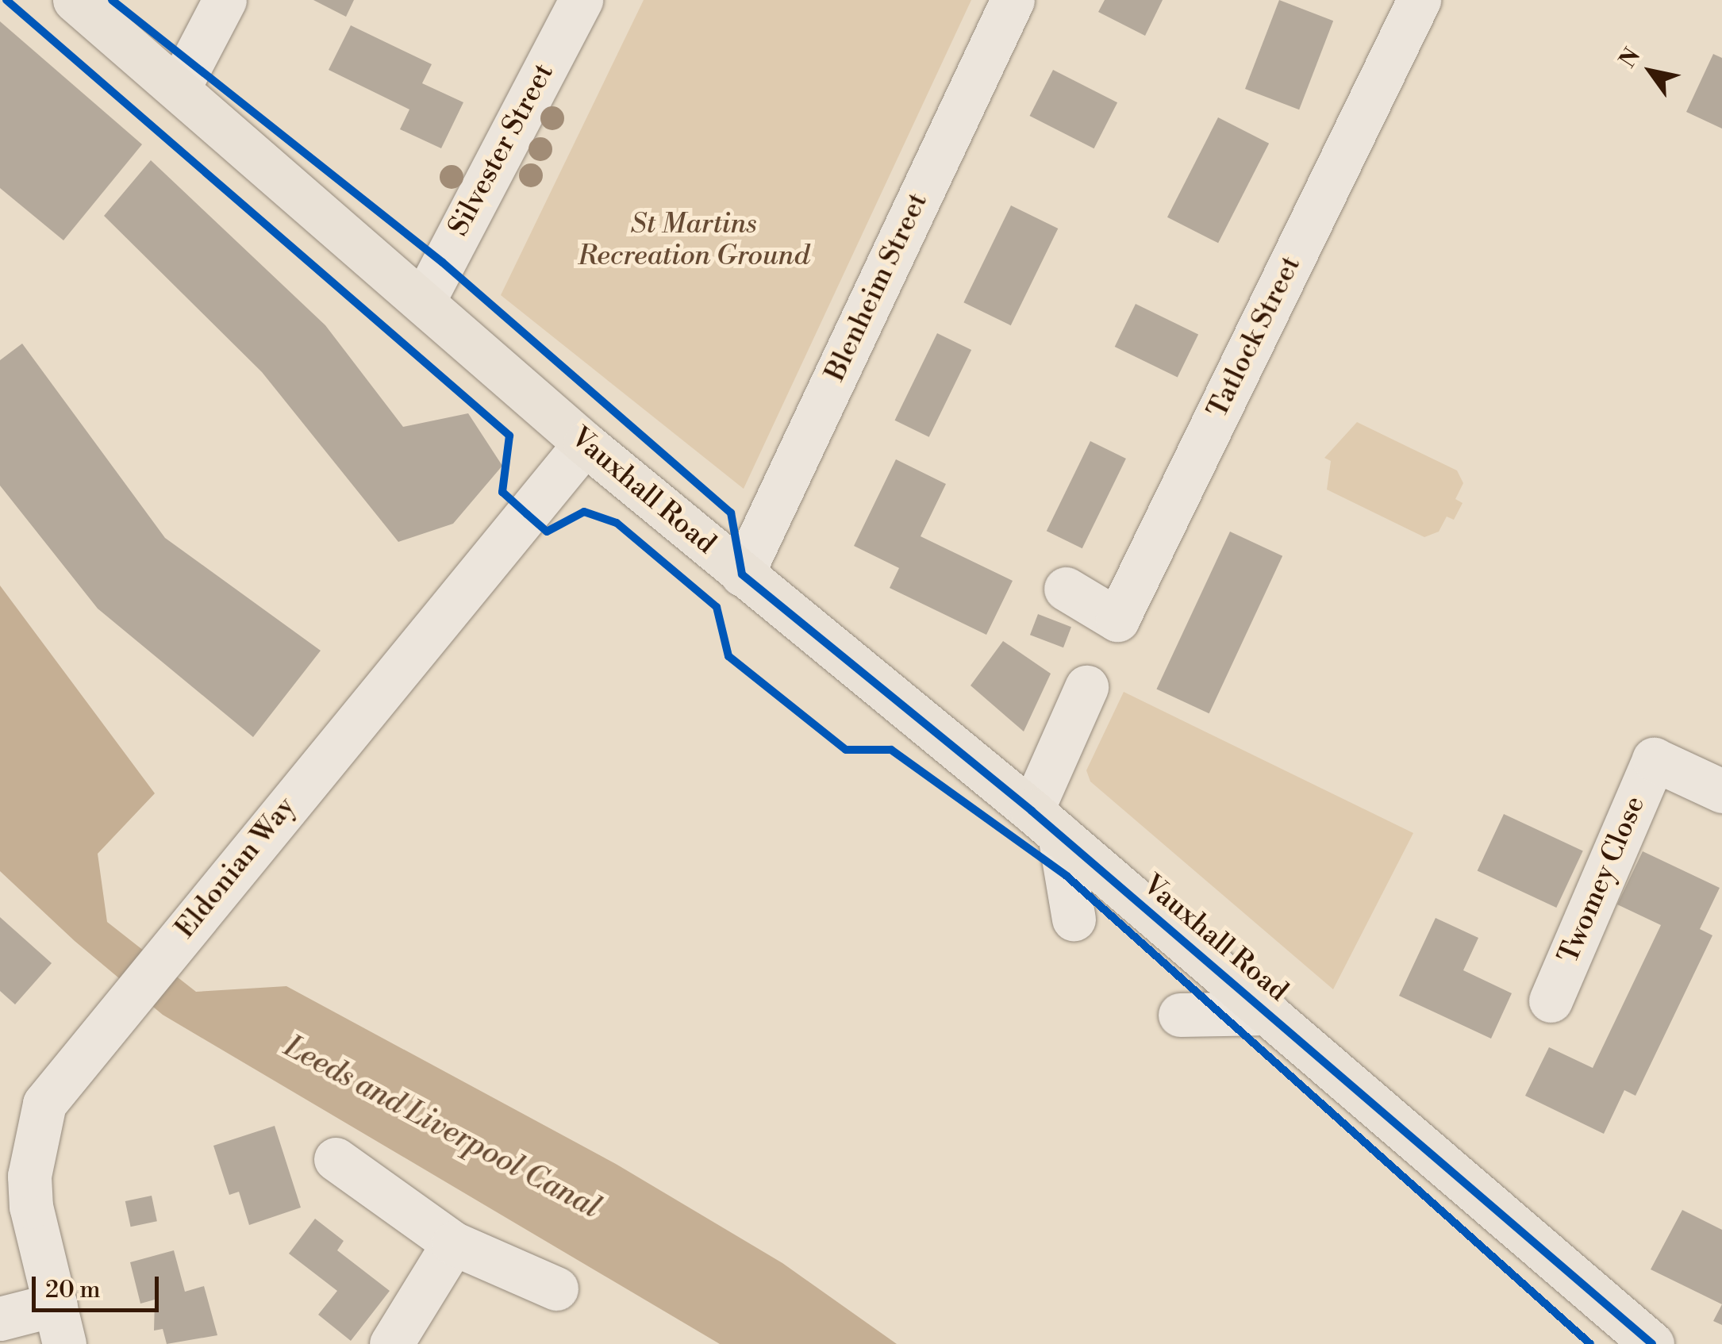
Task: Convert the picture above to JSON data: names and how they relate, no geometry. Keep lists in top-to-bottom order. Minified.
{"streets":{"main road":["Vauxhall Road"],"street":["Silvester Street","Blenheim Street","Tatlock Street","Eldonian Way","Twomey Close"]},"crossings":[["Silvester Street","Vauxhall Road"],["Blenheim Street","Vauxhall Road"],["Vauxhall Road","Eldonian Way"]],"water":["Leeds and Liverpool Canal"],"parks":["St Martins Recreation Ground"],"scale_bar":"20 m","north":"top left"}
